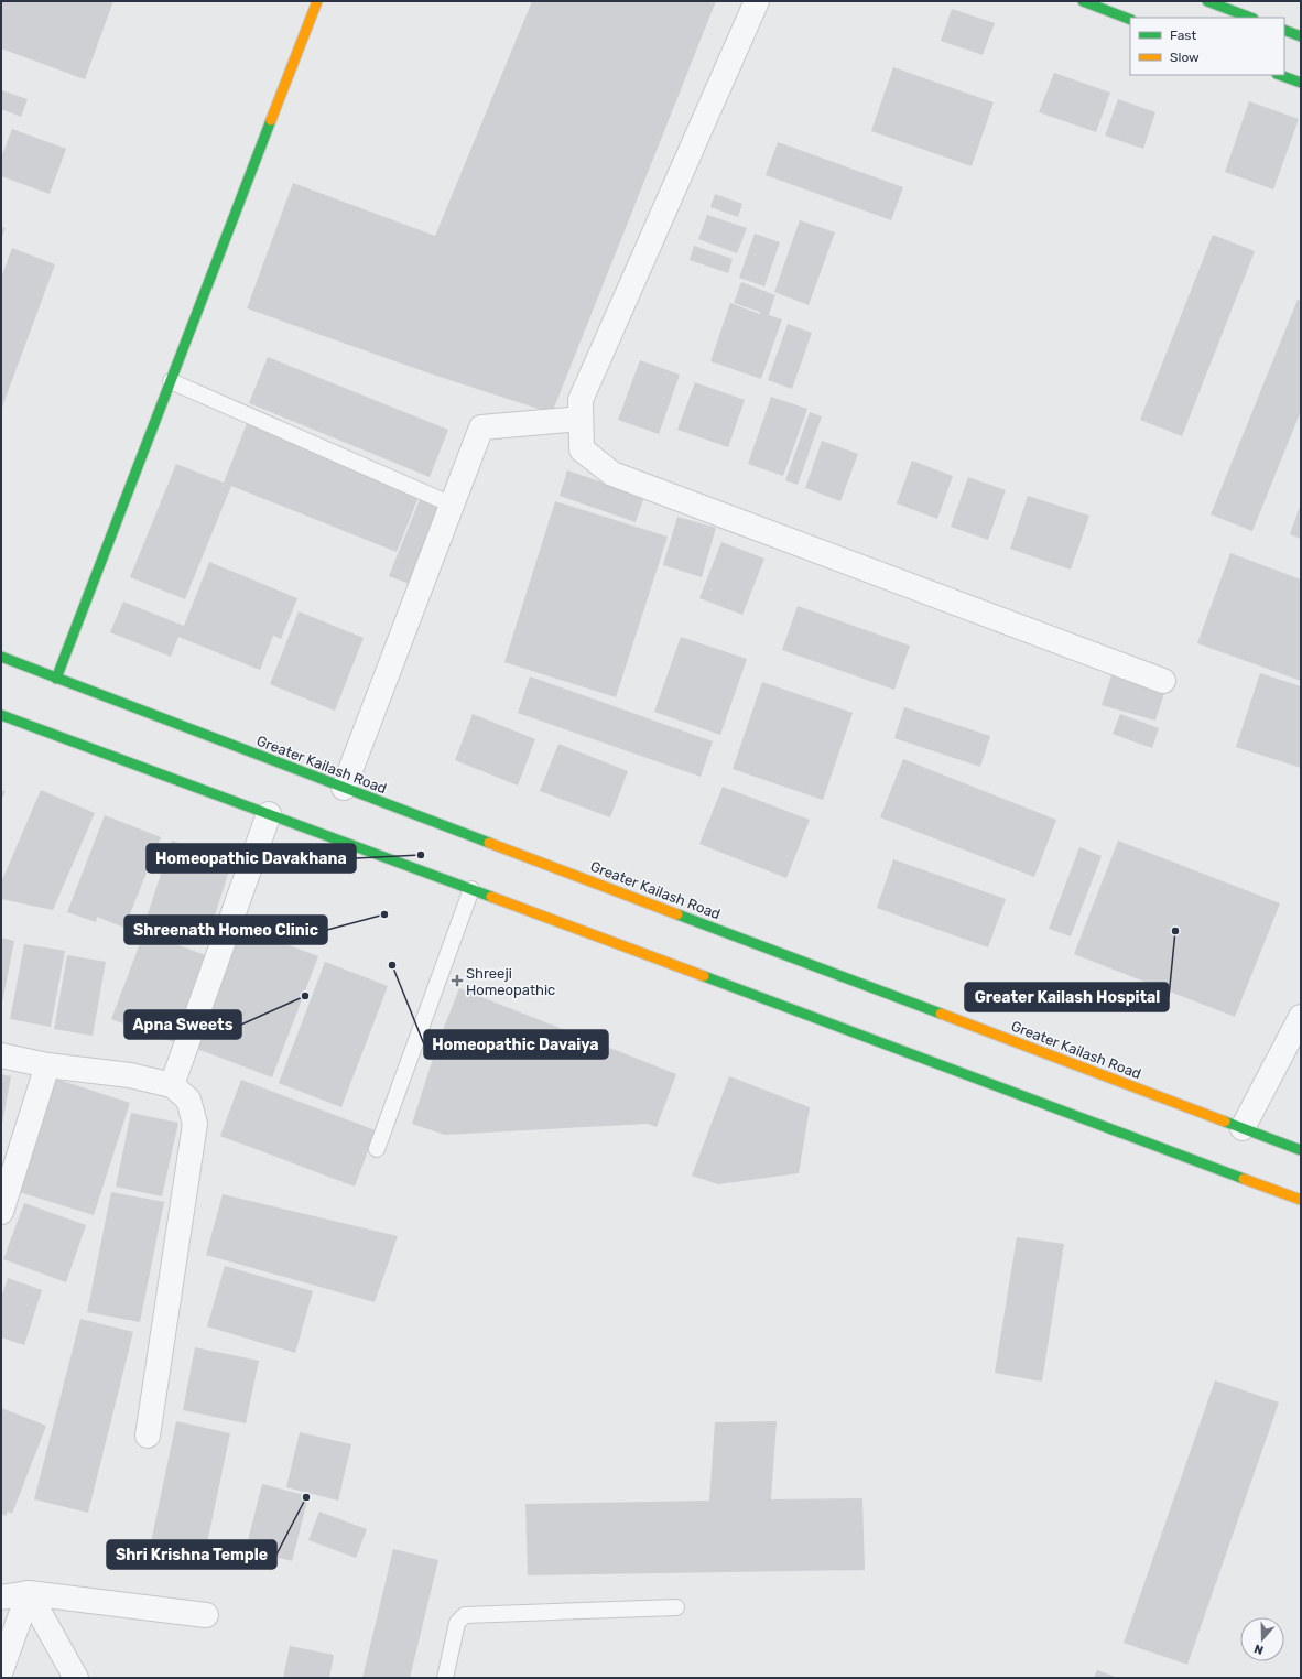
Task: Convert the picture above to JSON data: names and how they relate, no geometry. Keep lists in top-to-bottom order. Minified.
{"streets":{"main road":["Greater Kailash Road"]},"places":{"other":["Homeopathic Davakhana","Shreenath Homeo Clinic","Greater Kailash Hospital","Homeopathic Davaiya","Apna Sweets","Shri Krishna Temple"],"health":["Shreeji Homeopathic"]},"legend":["Fast","Slow"],"north":"bottom"}
